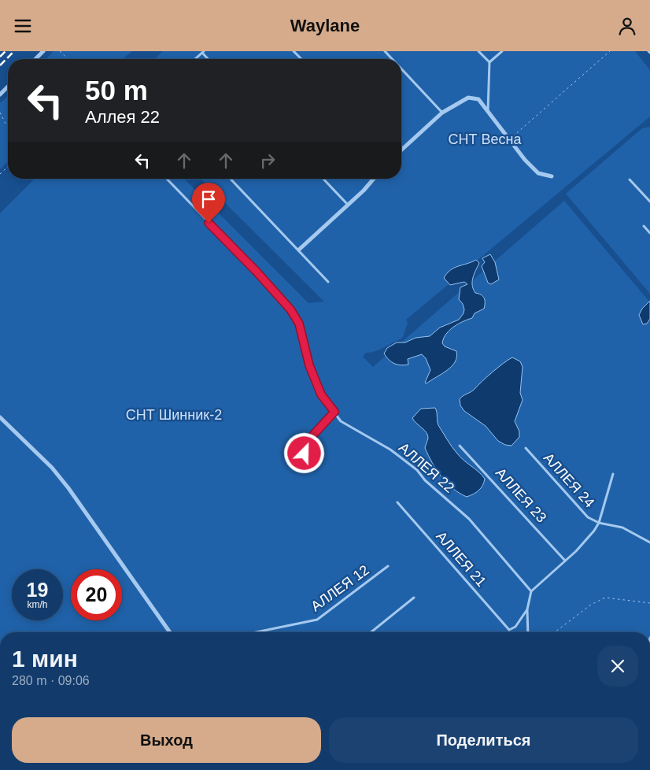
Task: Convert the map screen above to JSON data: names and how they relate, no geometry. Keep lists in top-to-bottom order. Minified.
{"streets":{"lane":["АЛЛЕЯ 22","АЛЛЕЯ 24","АЛЛЕЯ 23","АЛЛЕЯ 21","АЛЛЕЯ 12"]},"parks":["СНТ Весна","СНТ Шинник-2"],"page":{"header":"Waylane","turn":["50 m","Аллея 22"],"speed":"19 km/h","limit":"20","heading":["1 мин","280 m · 09:06"],"buttons":["Выход","Поделиться"]}}
